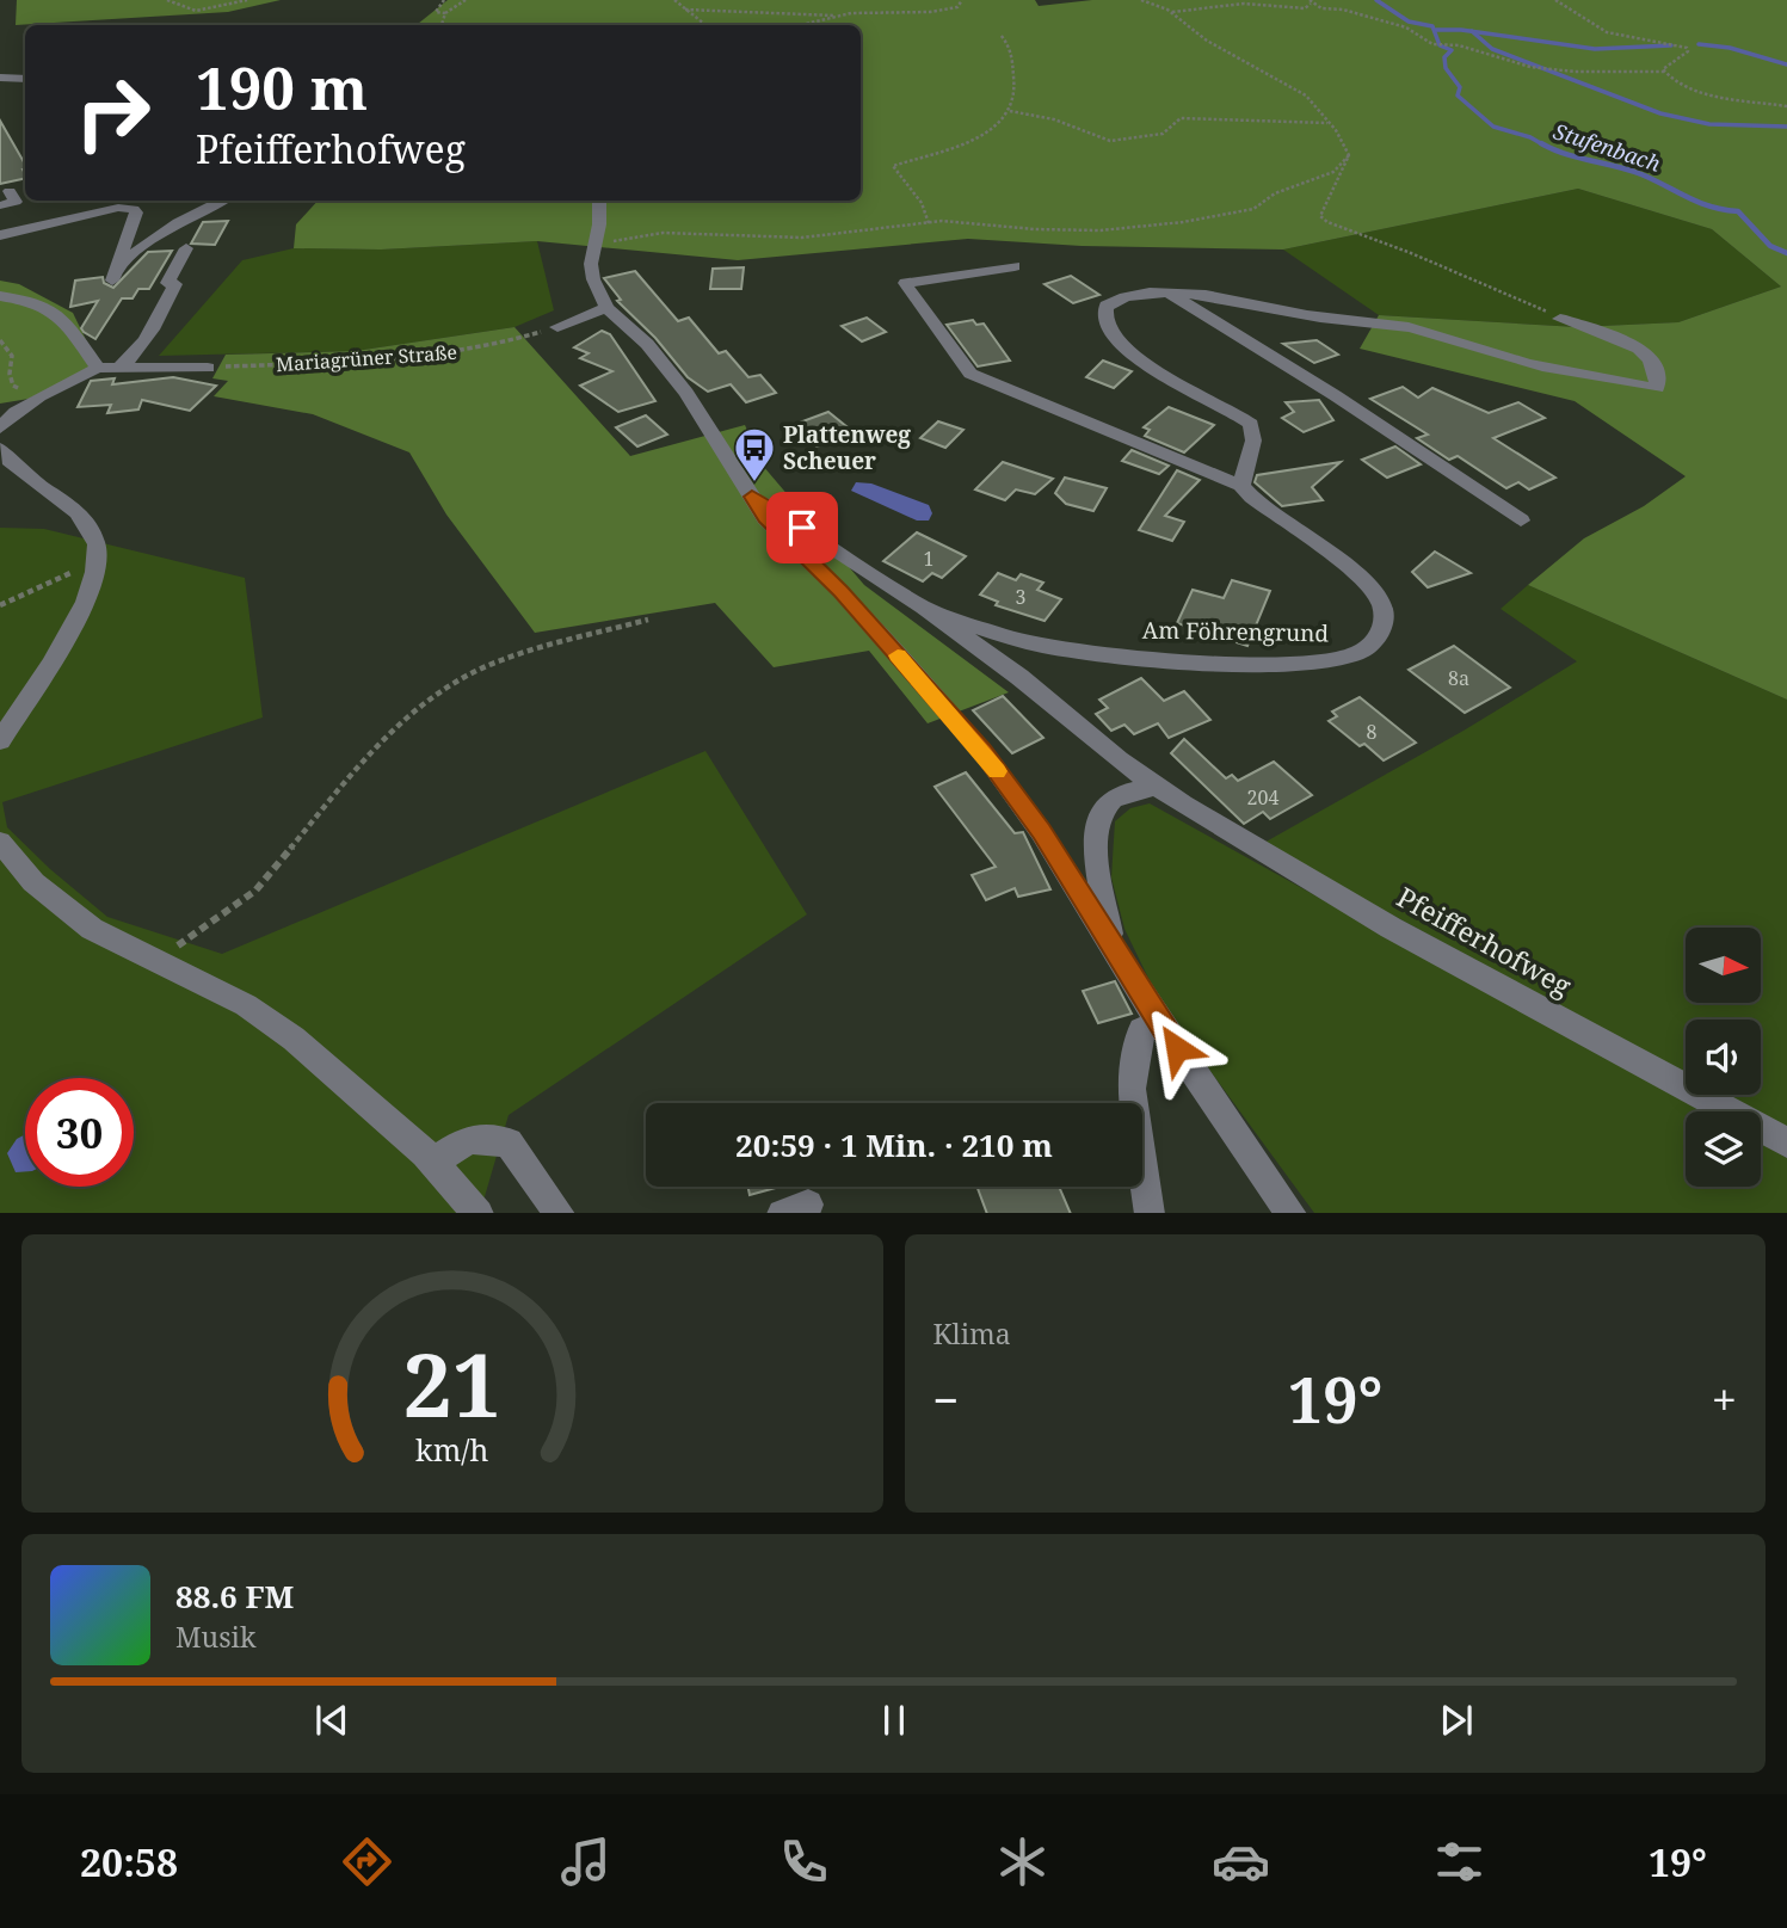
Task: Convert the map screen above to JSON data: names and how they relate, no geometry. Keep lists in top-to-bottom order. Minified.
{"streets":{"street":["Am Föhrengrund","Pfeifferhofweg"],"path":["Mariagrüner Straße"]},"crossings":[["Am Föhrengrund","Pfeifferhofweg"]],"water":["Stufenbach"],"places":{"bus stop":["Plattenweg Scheuer"]},"house_numbers":["1","3","8a","8","204"],"north":"right","page":{"turn":["190 m","Pfeifferhofweg"],"limit":"30","trip":"20:59 · 1 Min. · 210 m","tile":"Klima","heat":["−","19°","+"],"song":["88.6 FM","Musik"],"tabs":["20:58","19°"],"gauge":["21","km/h"]}}
